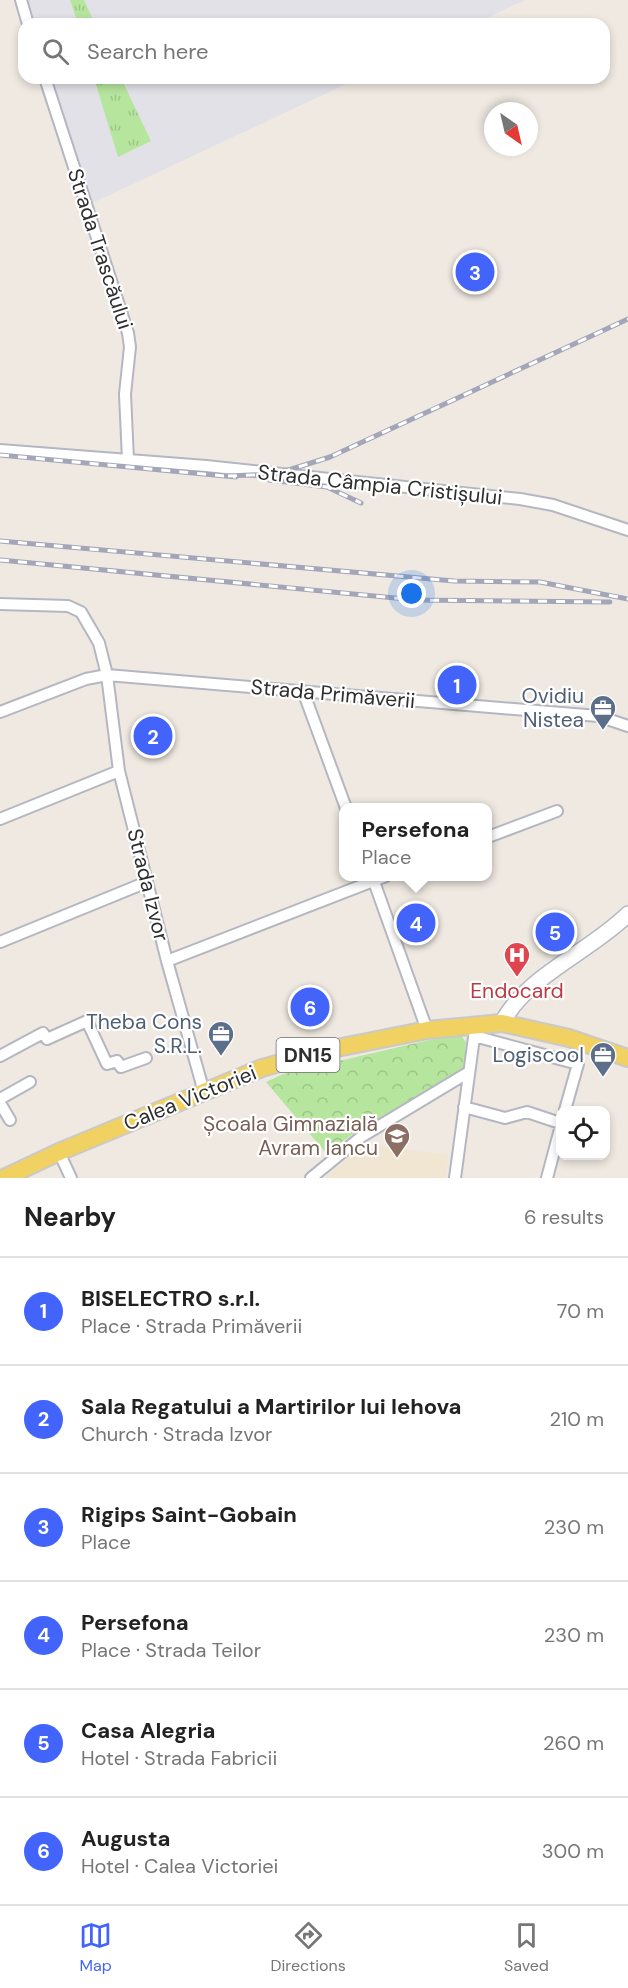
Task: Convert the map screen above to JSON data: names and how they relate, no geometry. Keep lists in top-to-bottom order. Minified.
{"streets":{"main road":["DN15","Calea Victoriei"],"street":["Strada Trascăului","Strada Câmpia Cristișului","Strada Primăverii","Strada Izvor"]},"crossings":[["Strada Trascăului","Strada Câmpia Cristișului"],["Strada Primăverii","Strada Izvor"],["Strada Izvor","Calea Victoriei"]],"places":{"office":["Ovidiu Nistea","Theba Cons S.R.L.","Logiscool"],"hospital":["Endocard"],"school or university":["Școala Gimnazială Avram Iancu"]},"north":"bottom right","page":{"search":"Search here","pins":["3","1","2","4","5","6"],"popup":["Persefona","Place"],"heading":["Nearby","6 results"],"list":[{"mark":"1","name":"BISELECTRO s.r.l.","note":"Place · Strada Primăverii","value":"70 m"},{"mark":"2","name":"Sala Regatului a Martirilor lui Iehova","note":"Church · Strada Izvor","value":"210 m"},{"mark":"3","name":"Rigips Saint-Gobain","note":"Place","value":"230 m"},{"mark":"4","name":"Persefona","note":"Place · Strada Teilor","value":"230 m"},{"mark":"5","name":"Casa Alegria","note":"Hotel · Strada Fabricii","value":"260 m"},{"mark":"6","name":"Augusta","note":"Hotel · Calea Victoriei","value":"300 m"}],"nav":["Map","Directions","Saved"]}}
